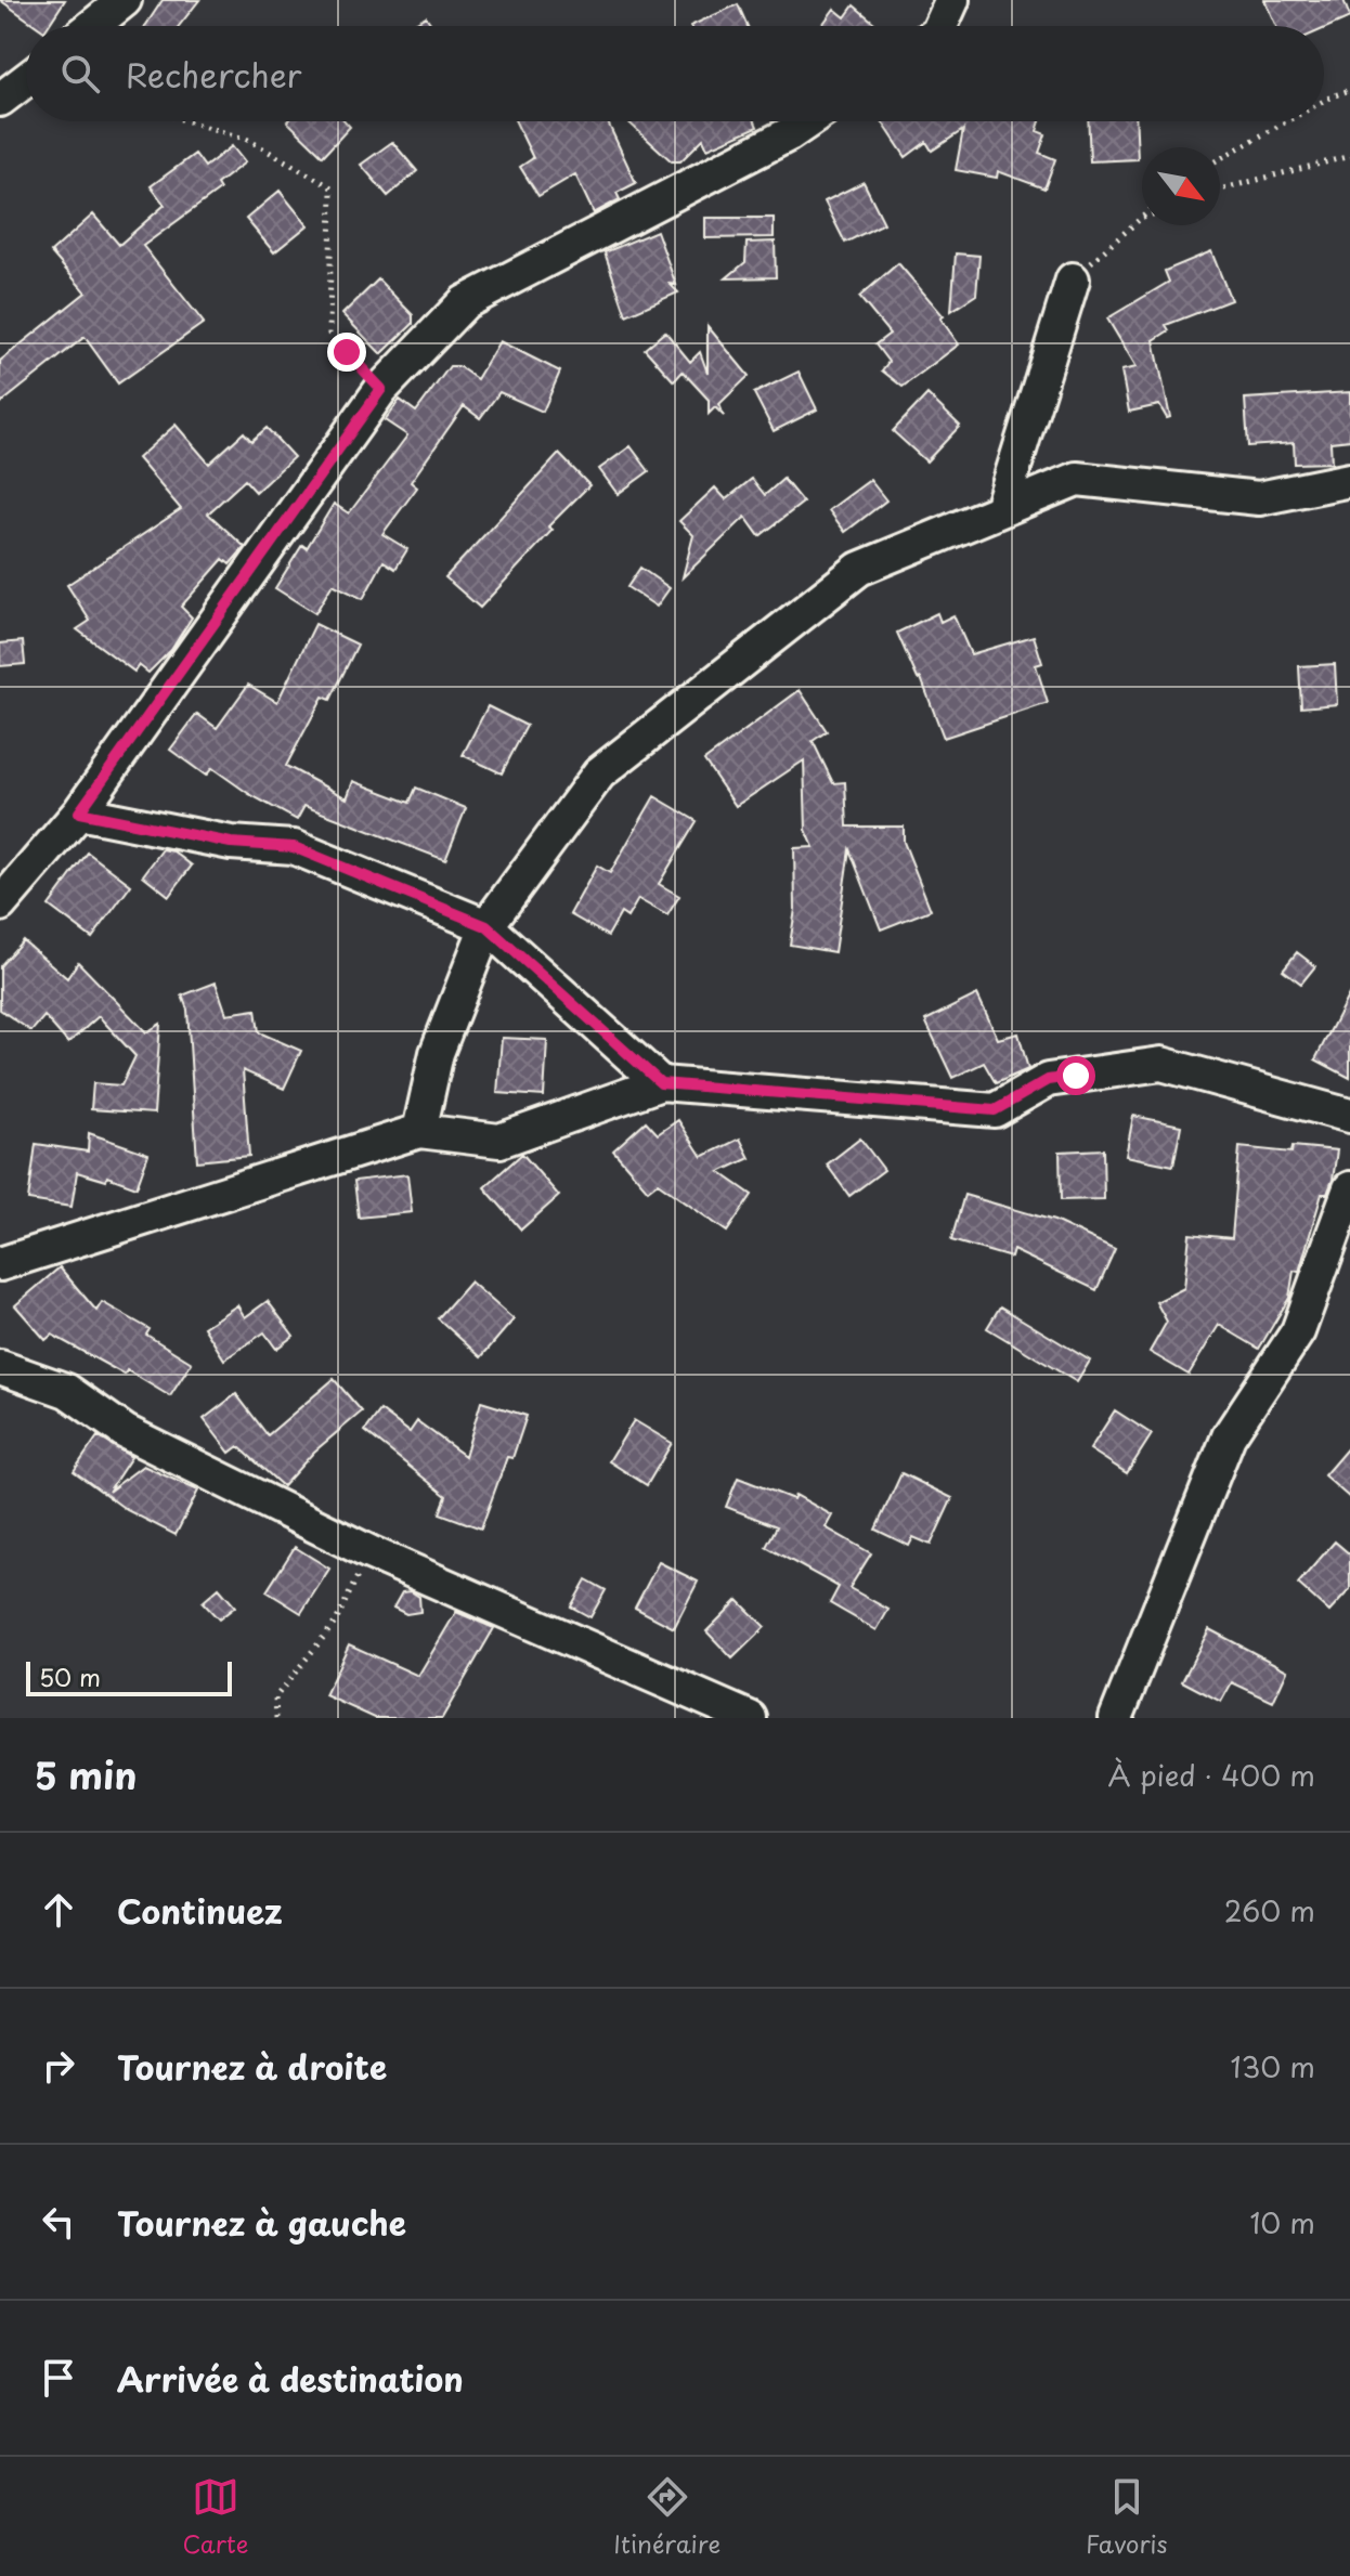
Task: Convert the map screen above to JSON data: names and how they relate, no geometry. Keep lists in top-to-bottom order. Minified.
{"scale_bar":"50 m","north":"bottom right","page":{"search":"Rechercher","scale":"50 m","heading":["5 min","À pied · 400 m"],"list":[["Continuez","260 m"],["Tournez à droite","130 m"],["Tournez à gauche","10 m"],"Arrivée à destination"],"nav":["Carte","Itinéraire","Favoris"]}}
